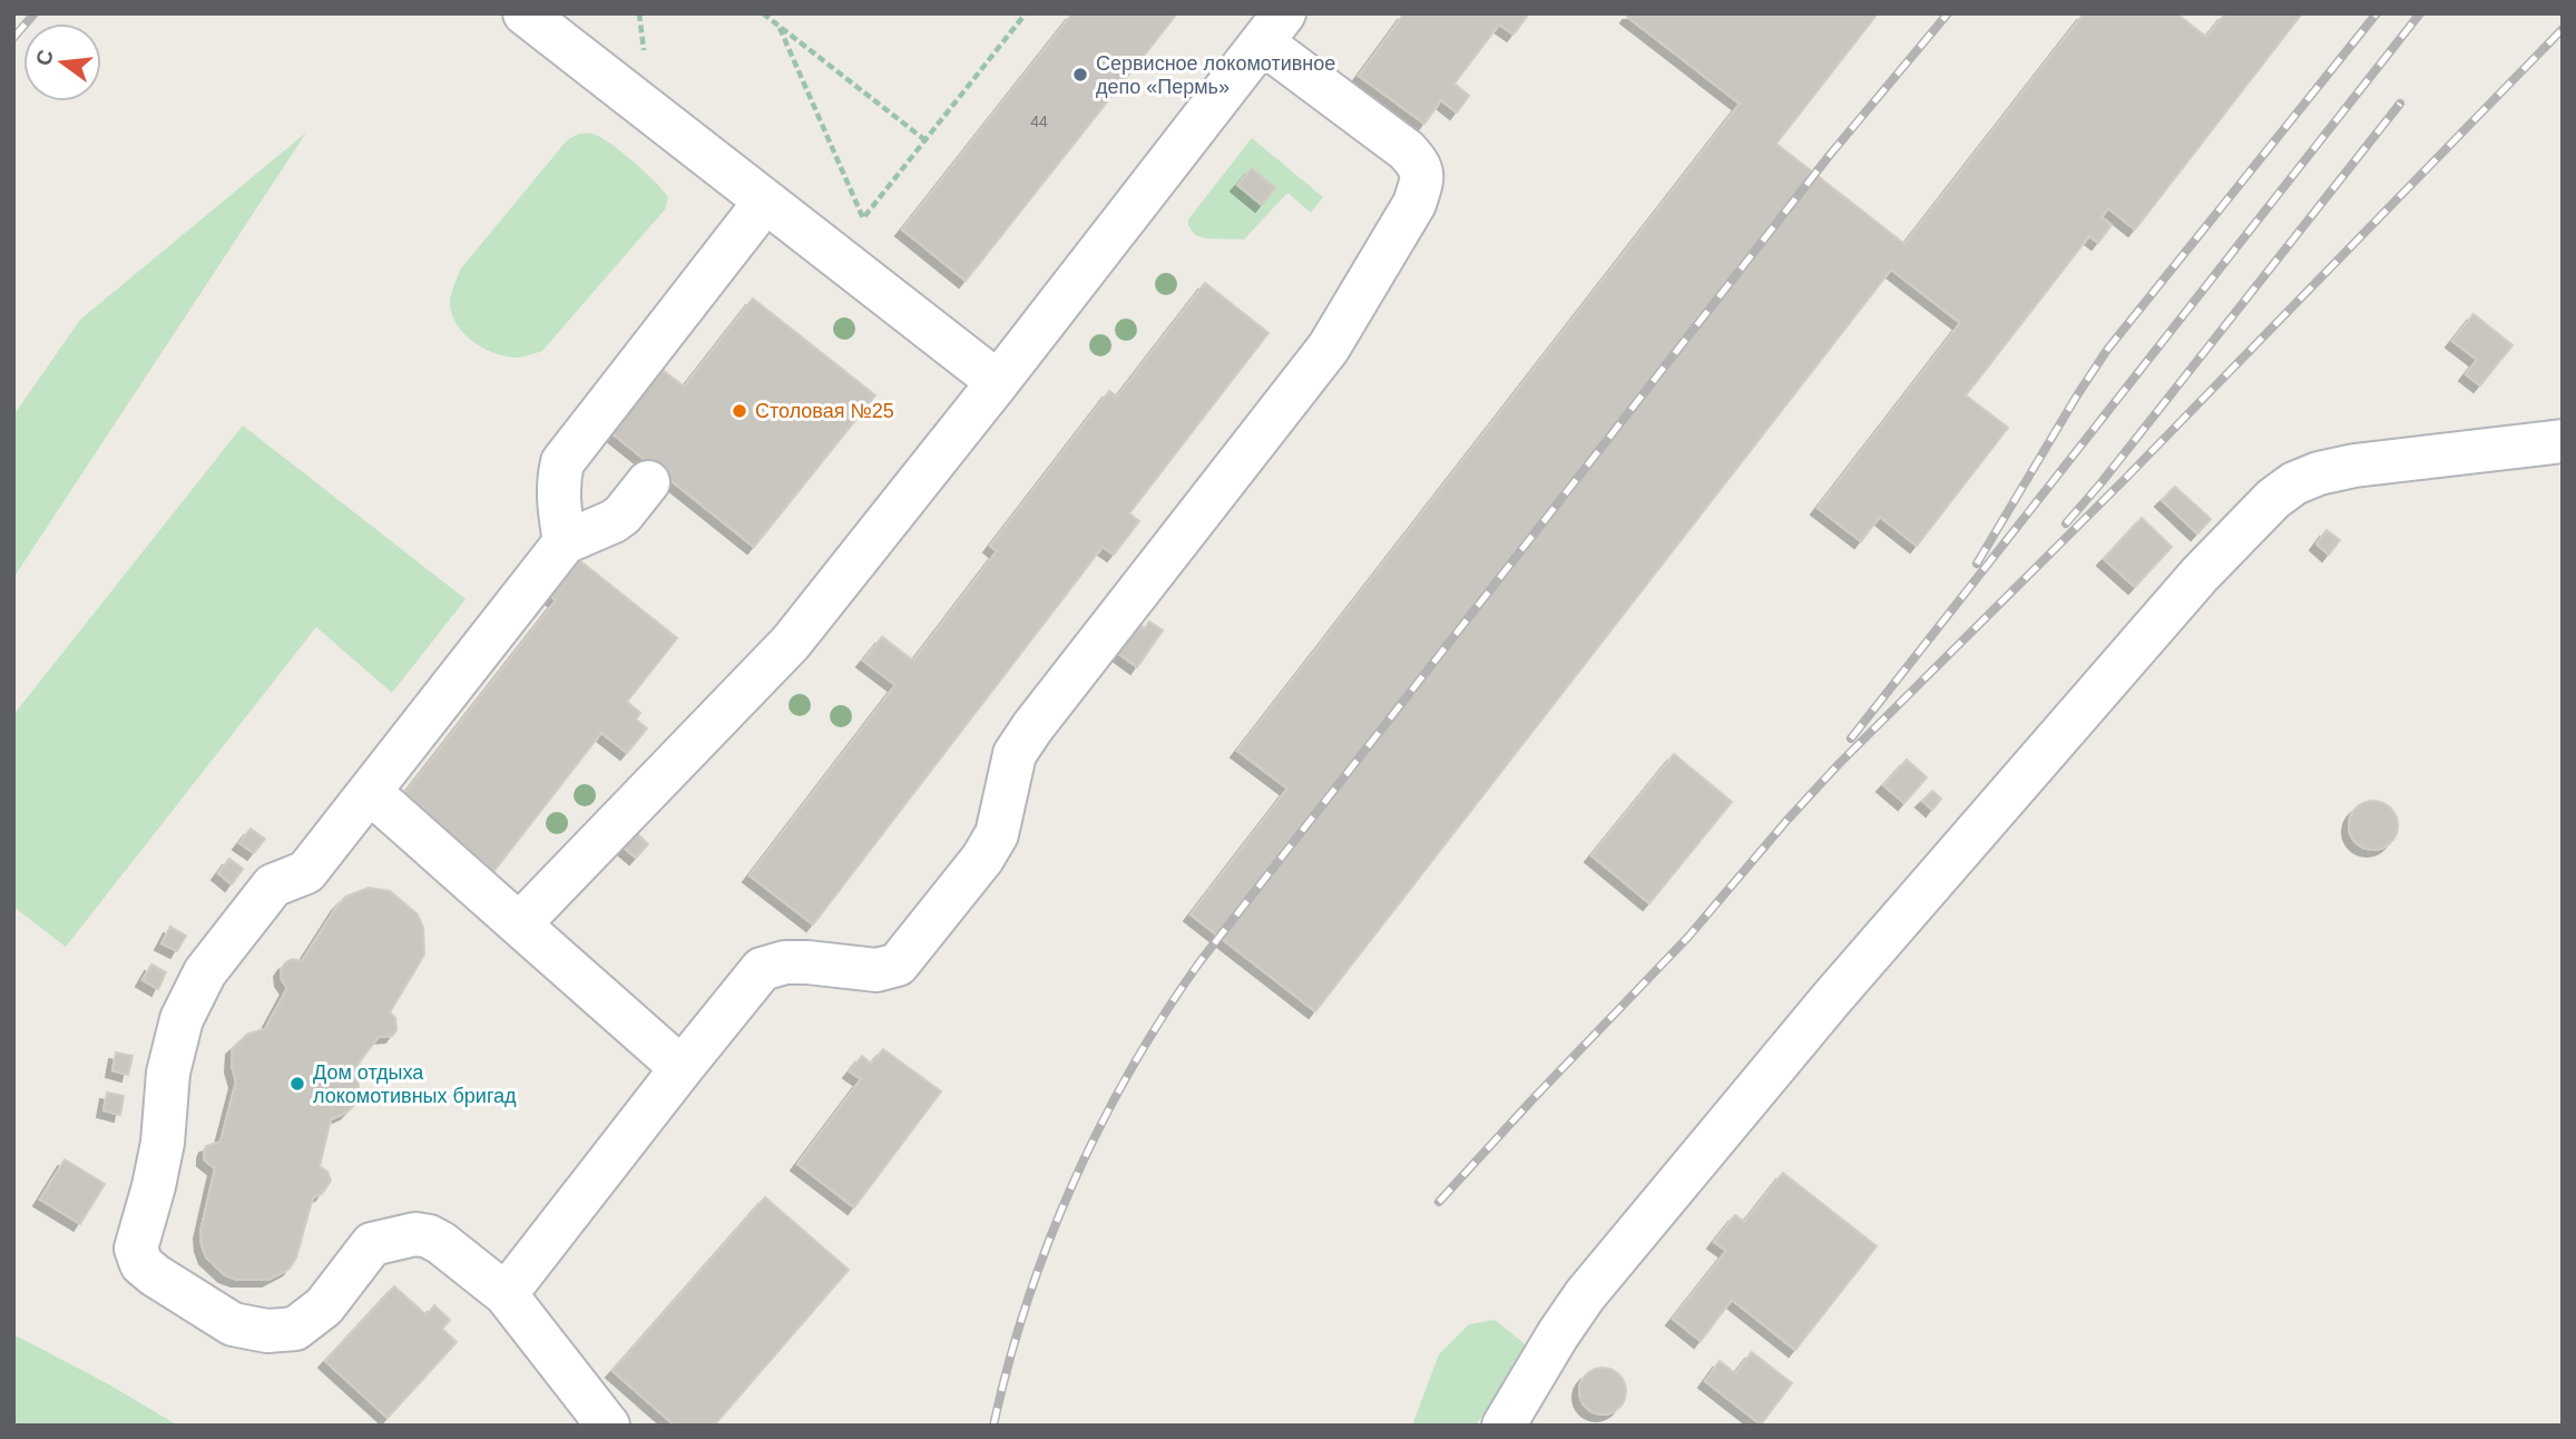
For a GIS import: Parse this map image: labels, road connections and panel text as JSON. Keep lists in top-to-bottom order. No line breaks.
{"places":["Сервисное локомотивное депо «Пермь»","Столовая №25","Дом отдыха локомотивных бригад"],"house_numbers":["44"],"north":"left"}
